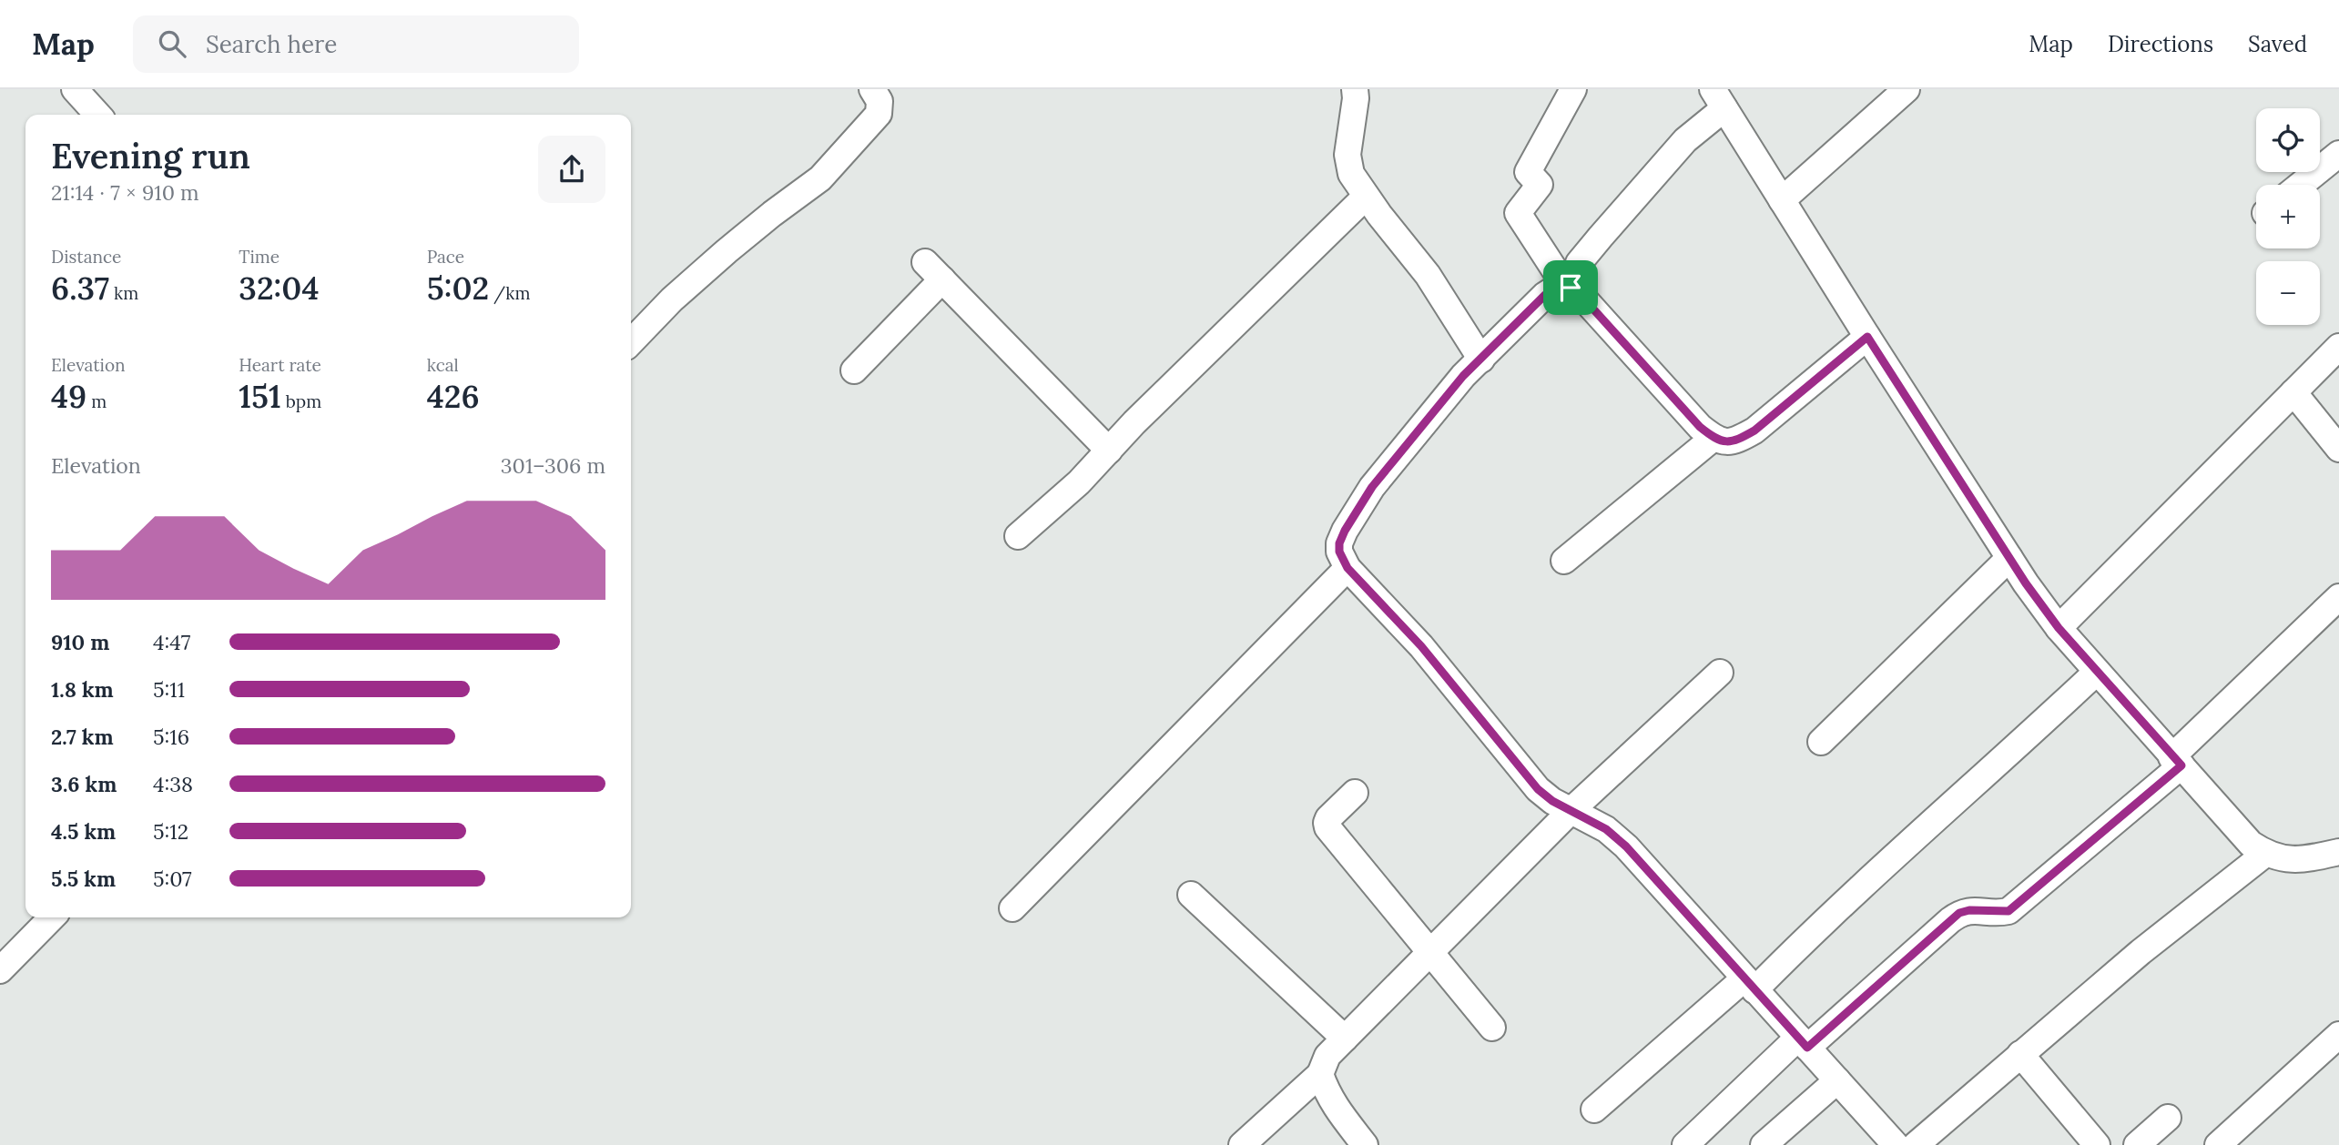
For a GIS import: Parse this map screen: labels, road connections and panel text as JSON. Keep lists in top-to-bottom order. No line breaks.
{"page":{"header":"Map","search":"Search here","nav":["Map","Directions","Saved"],"map_buttons":["+","−"],"heading":["Evening run","21:14 · 7 × 910 m"],"stats":[["Distance","6.37 km"],["Time","32:04"],["Pace","5:02 /km"],["Elevation","49 m"],["Heart rate","151 bpm"],["kcal","426"]],"chart":["Elevation","301–306 m"],"list":[{"name":"910 m","note":"4:47"},{"name":"1.8 km","note":"5:11"},{"name":"2.7 km","note":"5:16"},{"name":"3.6 km","note":"4:38"},{"name":"4.5 km","note":"5:12"},{"name":"5.5 km","note":"5:07"}]}}
